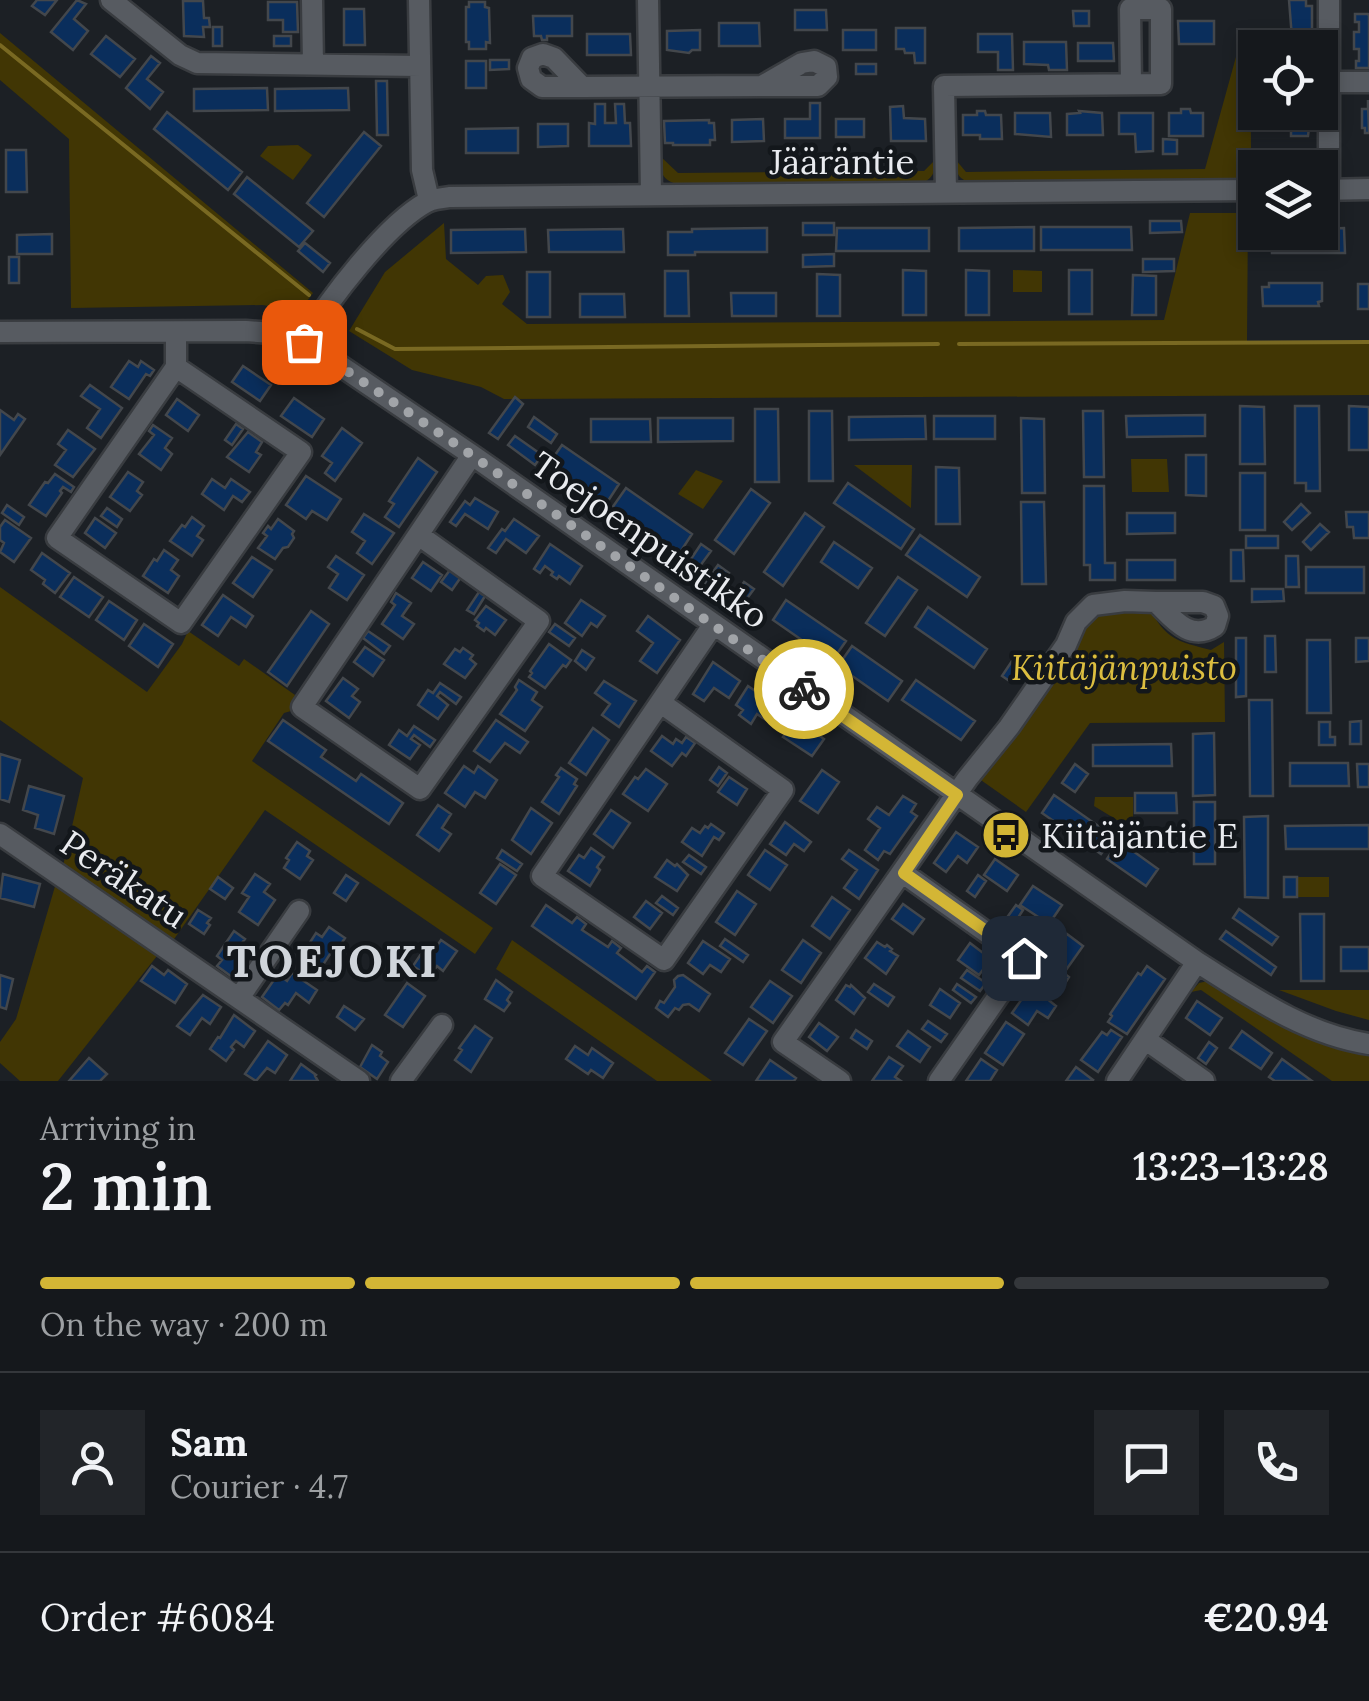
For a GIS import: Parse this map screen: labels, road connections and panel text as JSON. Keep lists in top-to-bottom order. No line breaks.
{"streets":{"street":["Jääräntie","Toejoenpuistikko","Peräkatu"]},"districts":["TOEJOKI"],"parks":["Kiitäjänpuisto"],"places":{"bus stop":["Kiitäjäntie E"]},"page":{"heading":["2 min","Arriving in","13:23–13:28"],"panel":["Sam","Courier · 4.7","Order #6084","€20.94"],"bar":"On the way · 200 m"}}
